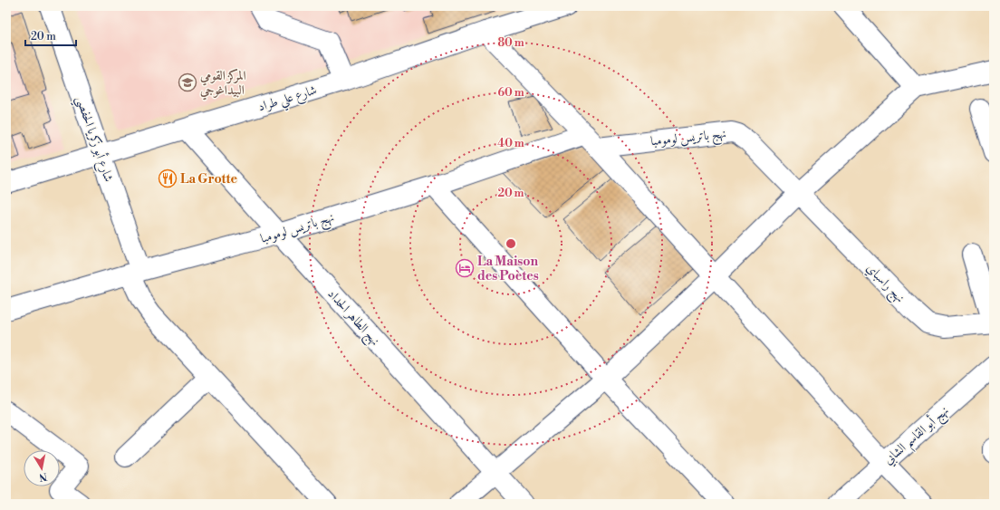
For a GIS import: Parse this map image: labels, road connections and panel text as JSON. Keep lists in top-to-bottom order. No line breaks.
{"streets":{"street":["شارع علي طراد","نهج باتريس لومومبا","شارع أبو زكريا الحفصي","نهج راسباي","نهج الطاهر الحداد","نهج أبو القاسم الشابي"]},"crossings":[["شارع علي طراد","شارع أبو زكريا الحفصي"],["شارع علي طراد","نهج الطاهر الحداد"],["نهج باتريس لومومبا","شارع أبو زكريا الحفصي"],["نهج باتريس لومومبا","نهج راسباي"],["نهج باتريس لومومبا","نهج الطاهر الحداد"]],"places":{"school or university":["المركز القومي البيداغوجي"],"restaurant":["La Grotte"],"hotel":["La Maison des Poètes"]},"scale_bar":"20 m","north":"bottom","rings":["80 m","60 m","40 m","20 m"]}
